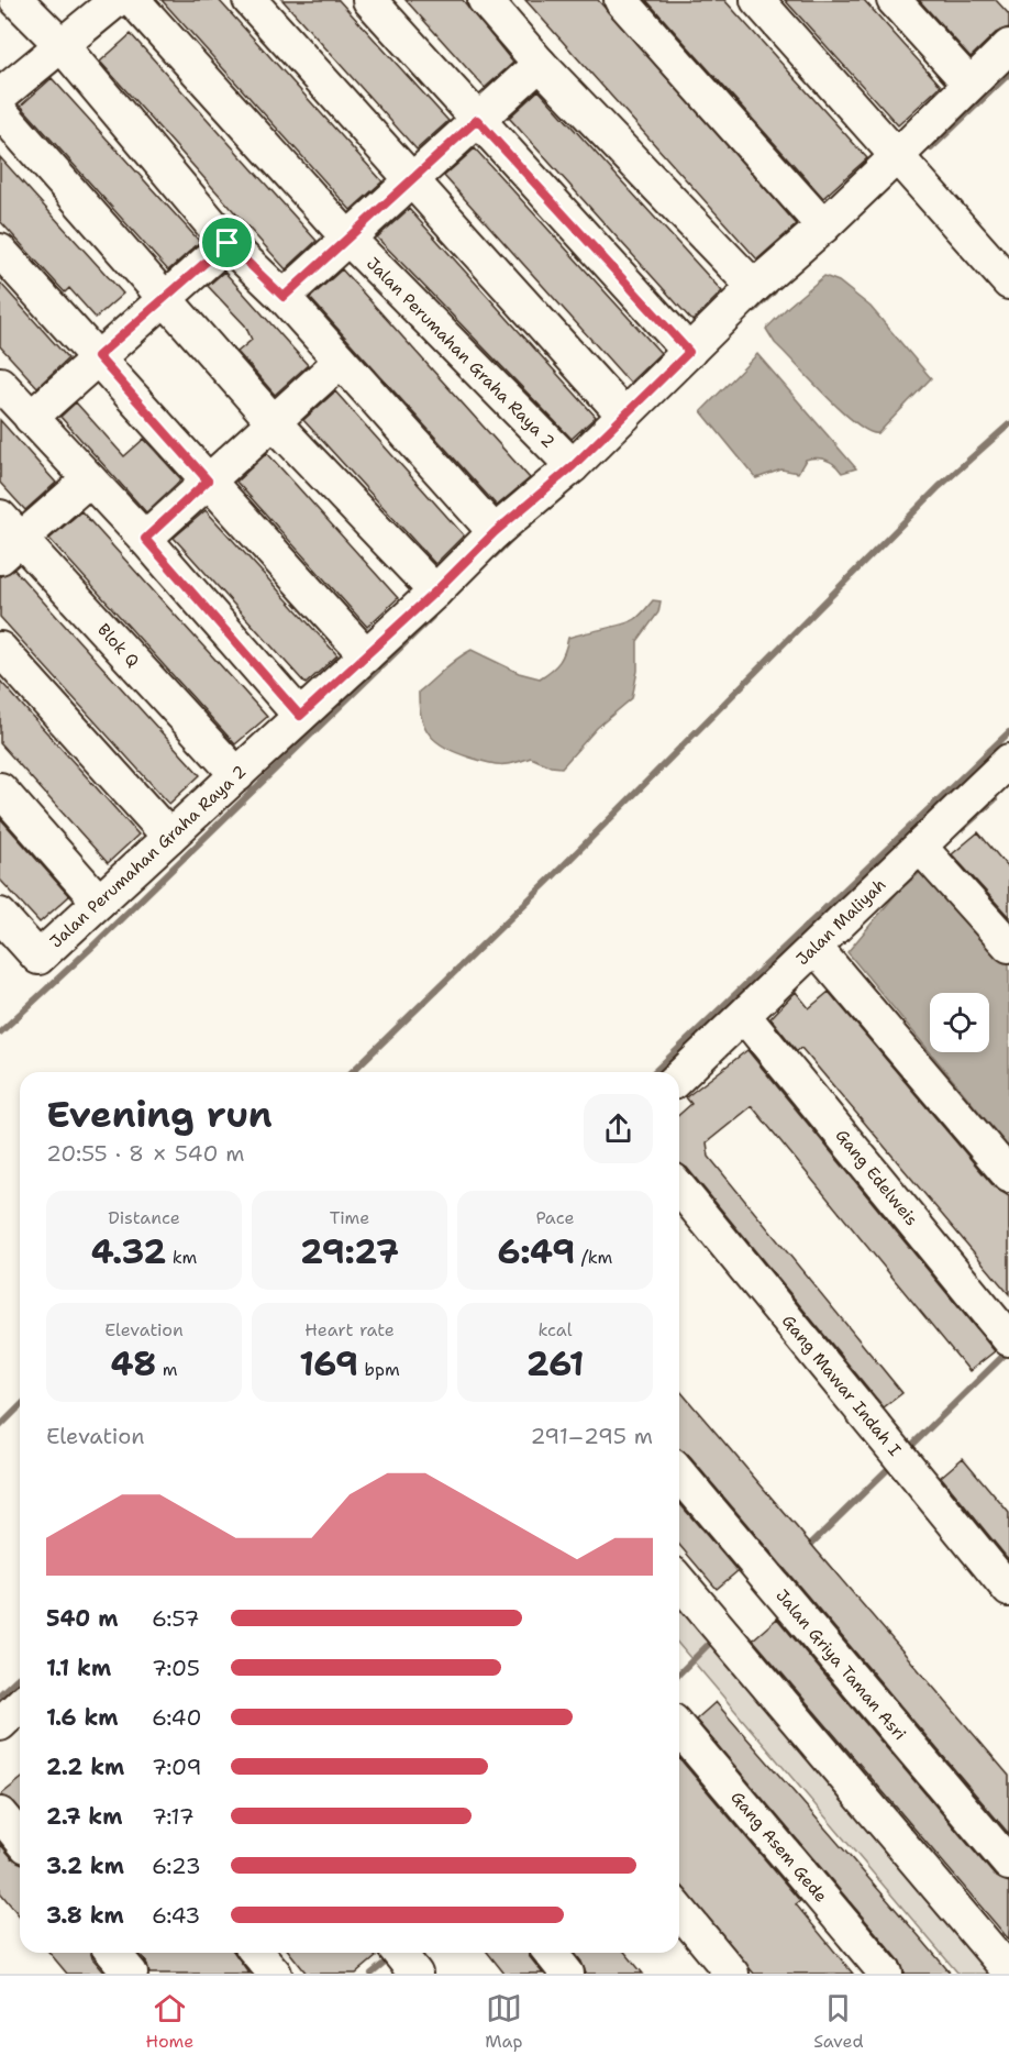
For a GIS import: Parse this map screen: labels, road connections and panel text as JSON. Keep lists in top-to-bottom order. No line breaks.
{"streets":{"street":["Jalan Perumahan Graha Raya 2","Blok Q","Jalan Maliyah","Gang Edelweis","Gang Mawar Indah I","Jalan Griya Taman Asri","Gang Asem Gede"]},"crossings":[["Jalan Perumahan Graha Raya 2","Blok Q"],["Jalan Maliyah","Gang Edelweis"]],"page":{"heading":["Evening run","20:55 · 8 × 540 m"],"stats":[["Distance","4.32 km"],["Time","29:27"],["Pace","6:49 /km"],["Elevation","48 m"],["Heart rate","169 bpm"],["kcal","261"]],"chart":["Elevation","291–295 m"],"list":[{"name":"540 m","note":"6:57"},{"name":"1.1 km","note":"7:05"},{"name":"1.6 km","note":"6:40"},{"name":"2.2 km","note":"7:09"},{"name":"2.7 km","note":"7:17"},{"name":"3.2 km","note":"6:23"},{"name":"3.8 km","note":"6:43"}],"tabs":["Home","Map","Saved"]}}
